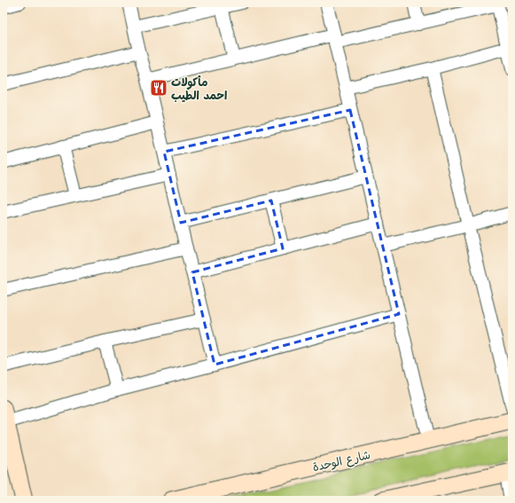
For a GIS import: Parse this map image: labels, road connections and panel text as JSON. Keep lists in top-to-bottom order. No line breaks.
{"streets":{"street":["شارع الوحدة"]},"places":{"restaurant":["مأكولات احمد الطيب"]}}
